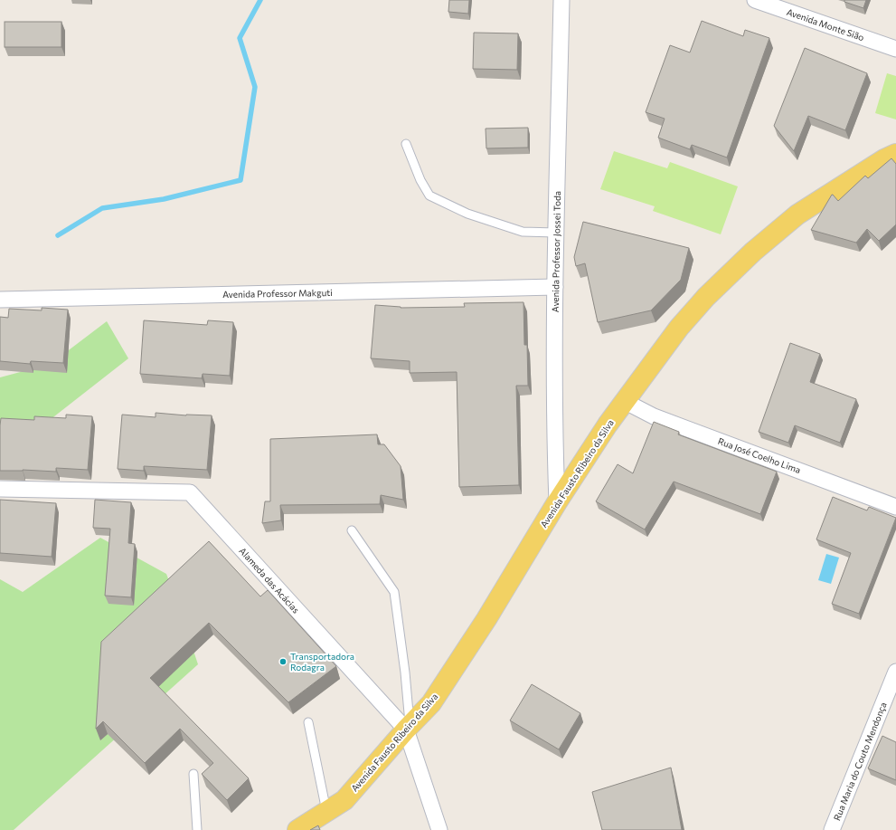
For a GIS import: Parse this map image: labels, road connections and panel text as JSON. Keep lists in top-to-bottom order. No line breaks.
{"streets":{"main road":["Avenida Fausto Ribeiro da Silva"],"street":["Avenida Monte Sião","Avenida Professor Jossei Toda","Avenida Professor Makguti","Rua José Coelho Lima","Alameda das Acácias","Rua Maria do Couto Mendonça"]},"crossings":[["Avenida Professor Jossei Toda","Avenida Professor Makguti"],["Avenida Professor Jossei Toda","Avenida Fausto Ribeiro da Silva"],["Rua José Coelho Lima","Avenida Fausto Ribeiro da Silva"],["Avenida Fausto Ribeiro da Silva","Alameda das Acácias"]],"places":["Transportadora Rodagra"]}
